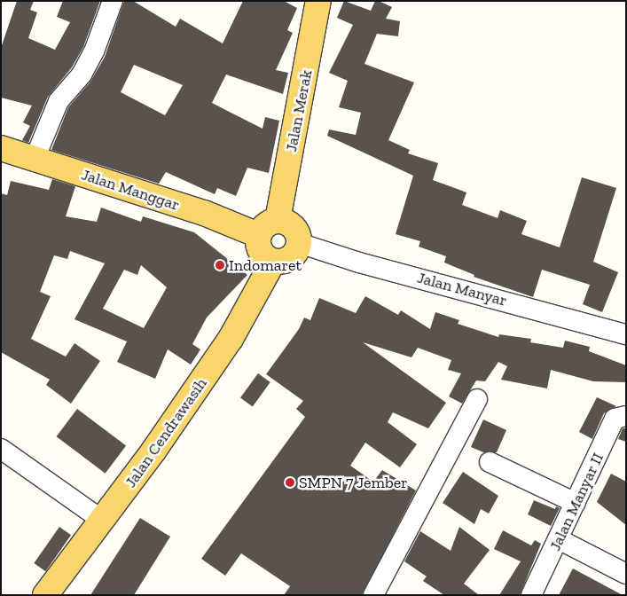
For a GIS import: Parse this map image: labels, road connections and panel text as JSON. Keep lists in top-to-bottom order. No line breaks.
{"streets":{"main road":["Jalan Merak","Jalan Manggar","Jalan Cendrawasih"],"street":["Jalan Manyar","Jalan Manyar II"]},"crossings":[["Jalan Merak","Jalan Manggar"],["Jalan Merak","Jalan Manyar"],["Jalan Merak","Jalan Cendrawasih"],["Jalan Manggar","Jalan Manyar"],["Jalan Manggar","Jalan Cendrawasih"],["Jalan Manyar","Jalan Cendrawasih"]],"places":["Indomaret","SMPN 7 Jember"]}
